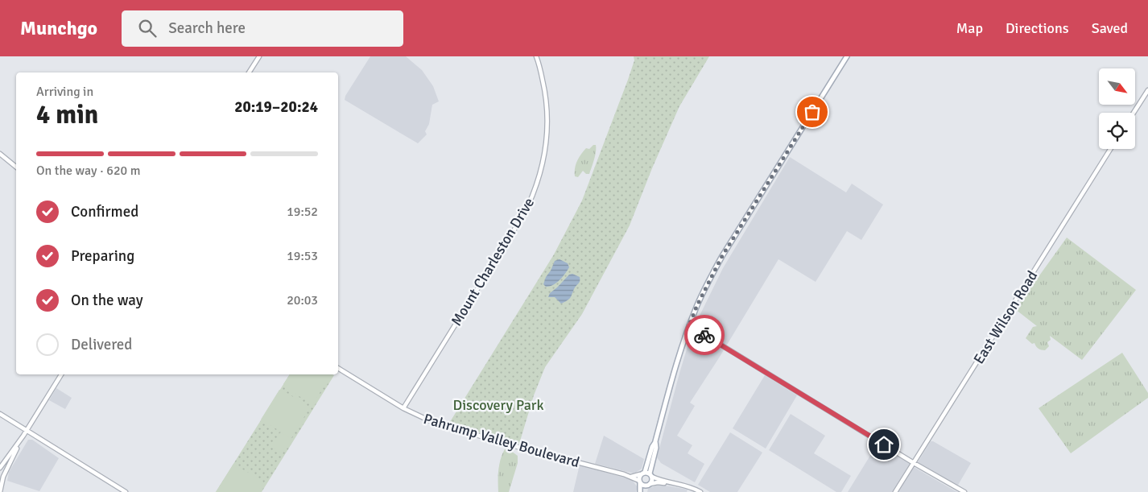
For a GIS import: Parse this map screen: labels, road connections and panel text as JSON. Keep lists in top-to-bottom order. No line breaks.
{"streets":{"street":["Mount Charleston Drive","East Wilson Road","Pahrump Valley Boulevard"]},"crossings":[["Mount Charleston Drive","Pahrump Valley Boulevard"]],"parks":["Discovery Park"],"north":"bottom right","page":{"header":"Munchgo","search":"Search here","nav":["Map","Directions","Saved"],"heading":["4 min","Arriving in","20:19–20:24"],"bar":"On the way · 620 m","list":[["Confirmed","19:52"],["Preparing","19:53"],["On the way","20:03"],"Delivered"]}}
